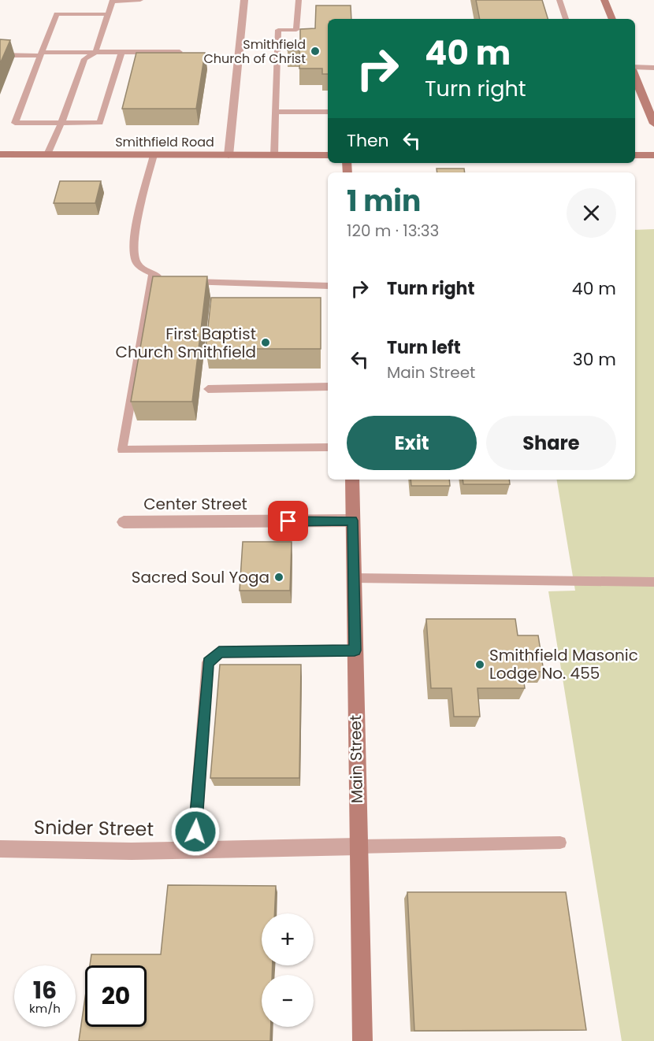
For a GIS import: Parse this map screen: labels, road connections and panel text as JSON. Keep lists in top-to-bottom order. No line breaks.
{"streets":{"street":["Smithfield Road","Center Street","Main Street","Snider Street"]},"crossings":[["Center Street","Main Street"],["Main Street","Snider Street"]],"places":["Smithfield Church of Christ","First Baptist Church Smithfield","Sacred Soul Yoga","Smithfield Masonic Lodge No. 455"],"page":{"turn":["40 m","Turn right"],"then":"Then","heading":["1 min","120 m · 13:33"],"list":[{"name":"Turn right","value":"40 m"},{"name":"Turn left","note":"Main Street","value":"30 m"}],"buttons":["Exit","Share"],"map_buttons":["+","−"],"speed":"16 km/h","limit":"20"}}
